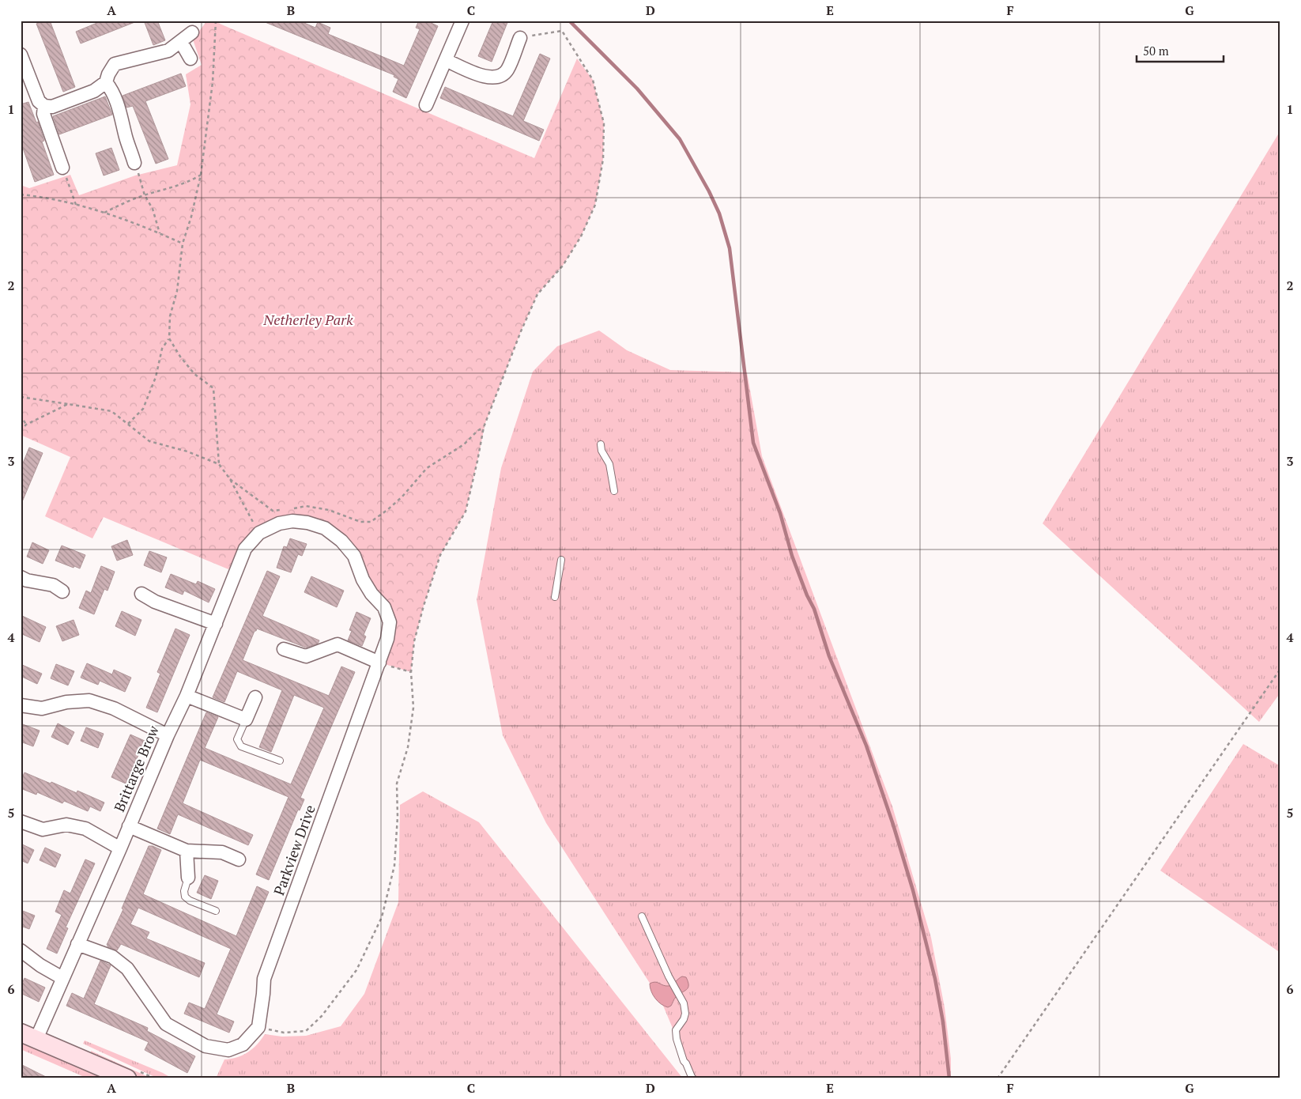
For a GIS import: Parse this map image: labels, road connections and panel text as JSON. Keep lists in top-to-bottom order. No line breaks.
{"streets":{"street":["Brittarge Brow","Parkview Drive"]},"crossings":[["Brittarge Brow","Parkview Drive"]],"parks":["Netherley Park"],"scale_bar":"50 m","grid":{"columns":["A","B","C","D","E","F","G"],"rows":["1","2","3","4","5","6"]}}
